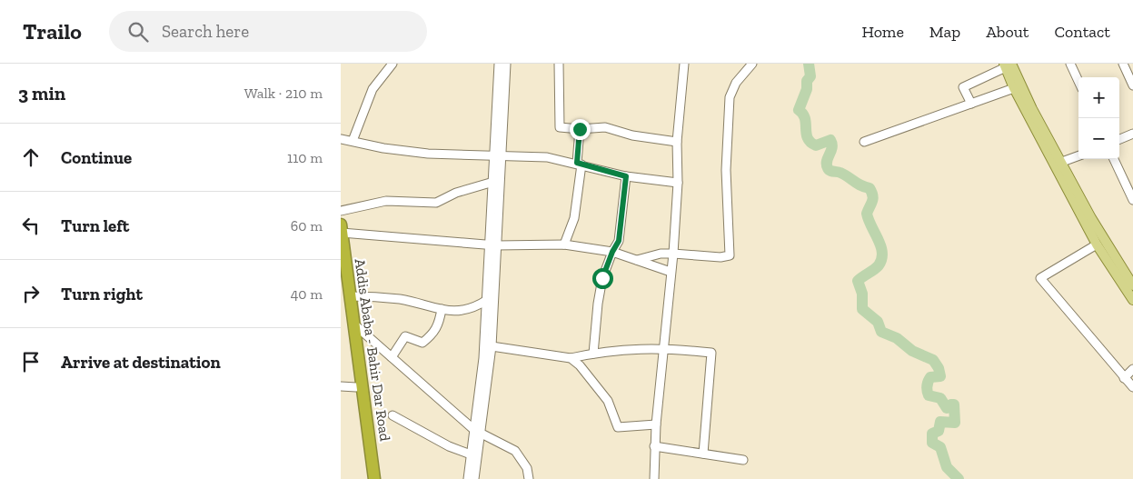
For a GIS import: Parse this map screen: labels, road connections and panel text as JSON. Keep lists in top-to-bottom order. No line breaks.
{"streets":{"highway":["Addis Ababa - Bahir Dar Road"]},"page":{"header":"Trailo","search":"Search here","nav":["Home","Map","About","Contact"],"heading":["3 min","Walk · 210 m"],"map_buttons":["+","−"],"list":[["Continue","110 m"],["Turn left","60 m"],["Turn right","40 m"],"Arrive at destination"]}}
